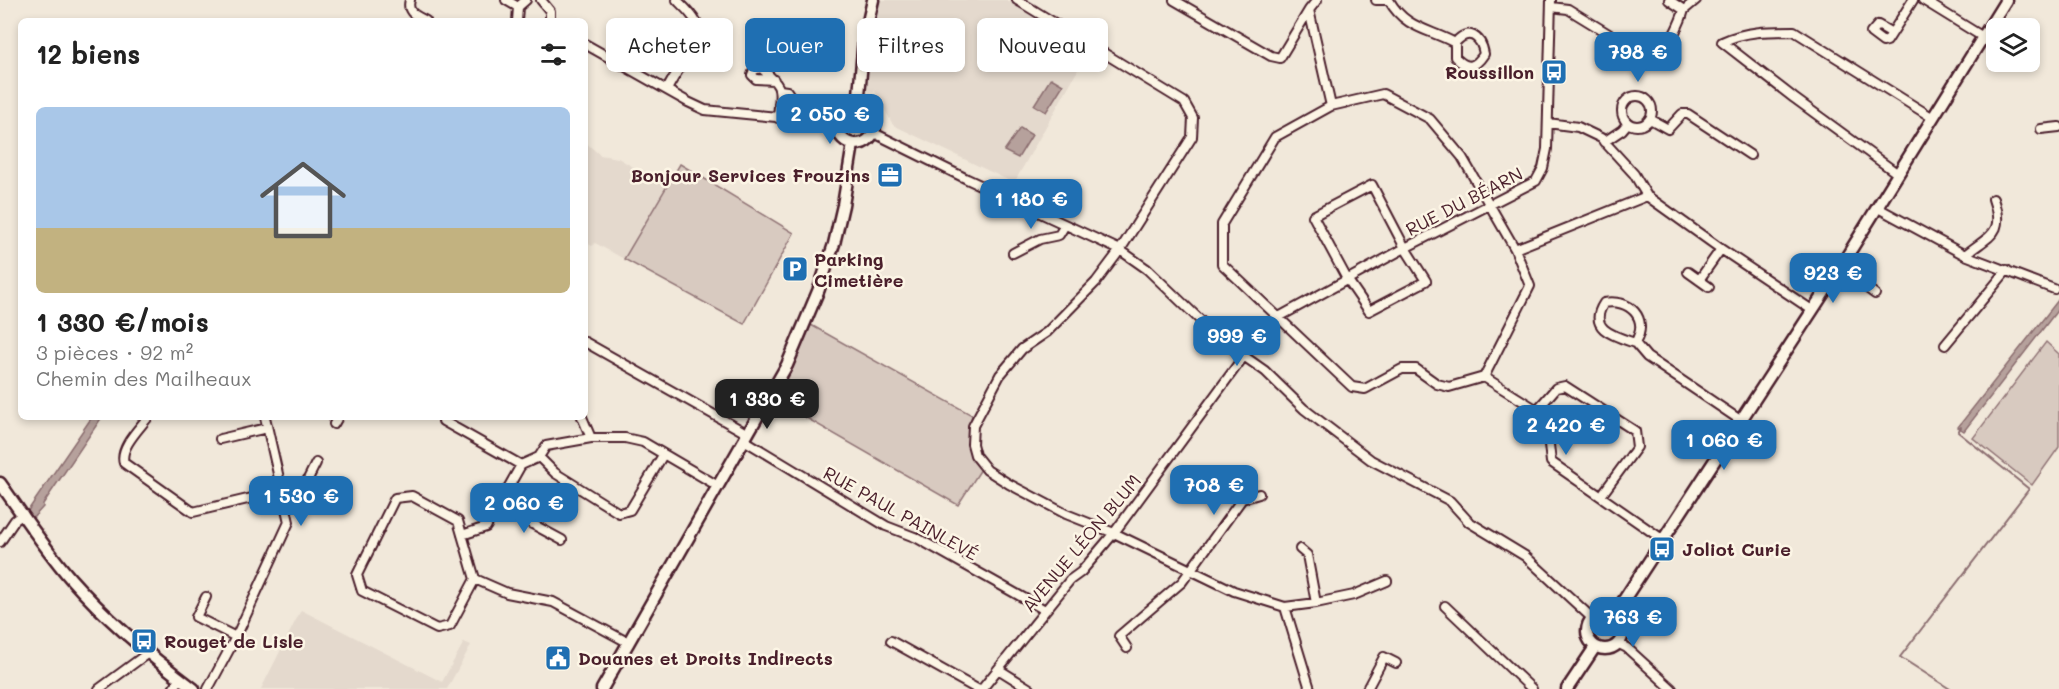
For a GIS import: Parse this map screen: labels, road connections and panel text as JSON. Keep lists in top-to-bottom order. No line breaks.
{"streets":{"street":["RUE DU BÉARN","RUE PAUL PAINLEVÉ","AVENUE LÉON BLUM"]},"crossings":[["RUE PAUL PAINLEVÉ","AVENUE LÉON BLUM"]],"places":{"bus stop":["Roussillon","Joliot Curie","Rouget de Lisle"],"office":["Bonjour Services Frouzins"],"parking":["Parking Cimetière"],"public building":["Douanes et Droits Indirects"]},"page":{"chip":["Acheter","Louer","Filtres","Nouveau"],"heading":"12 biens","price":["798 €","2 050 €","1 180 €","923 €","999 €","1 330 €","2 420 €","1 060 €","708 €","1 530 €","2 060 €","763 €"],"list":[{"name":"1 330 €/mois","note":"3 pièces · 92 m² · Chemin des Mailheaux"}]}}
